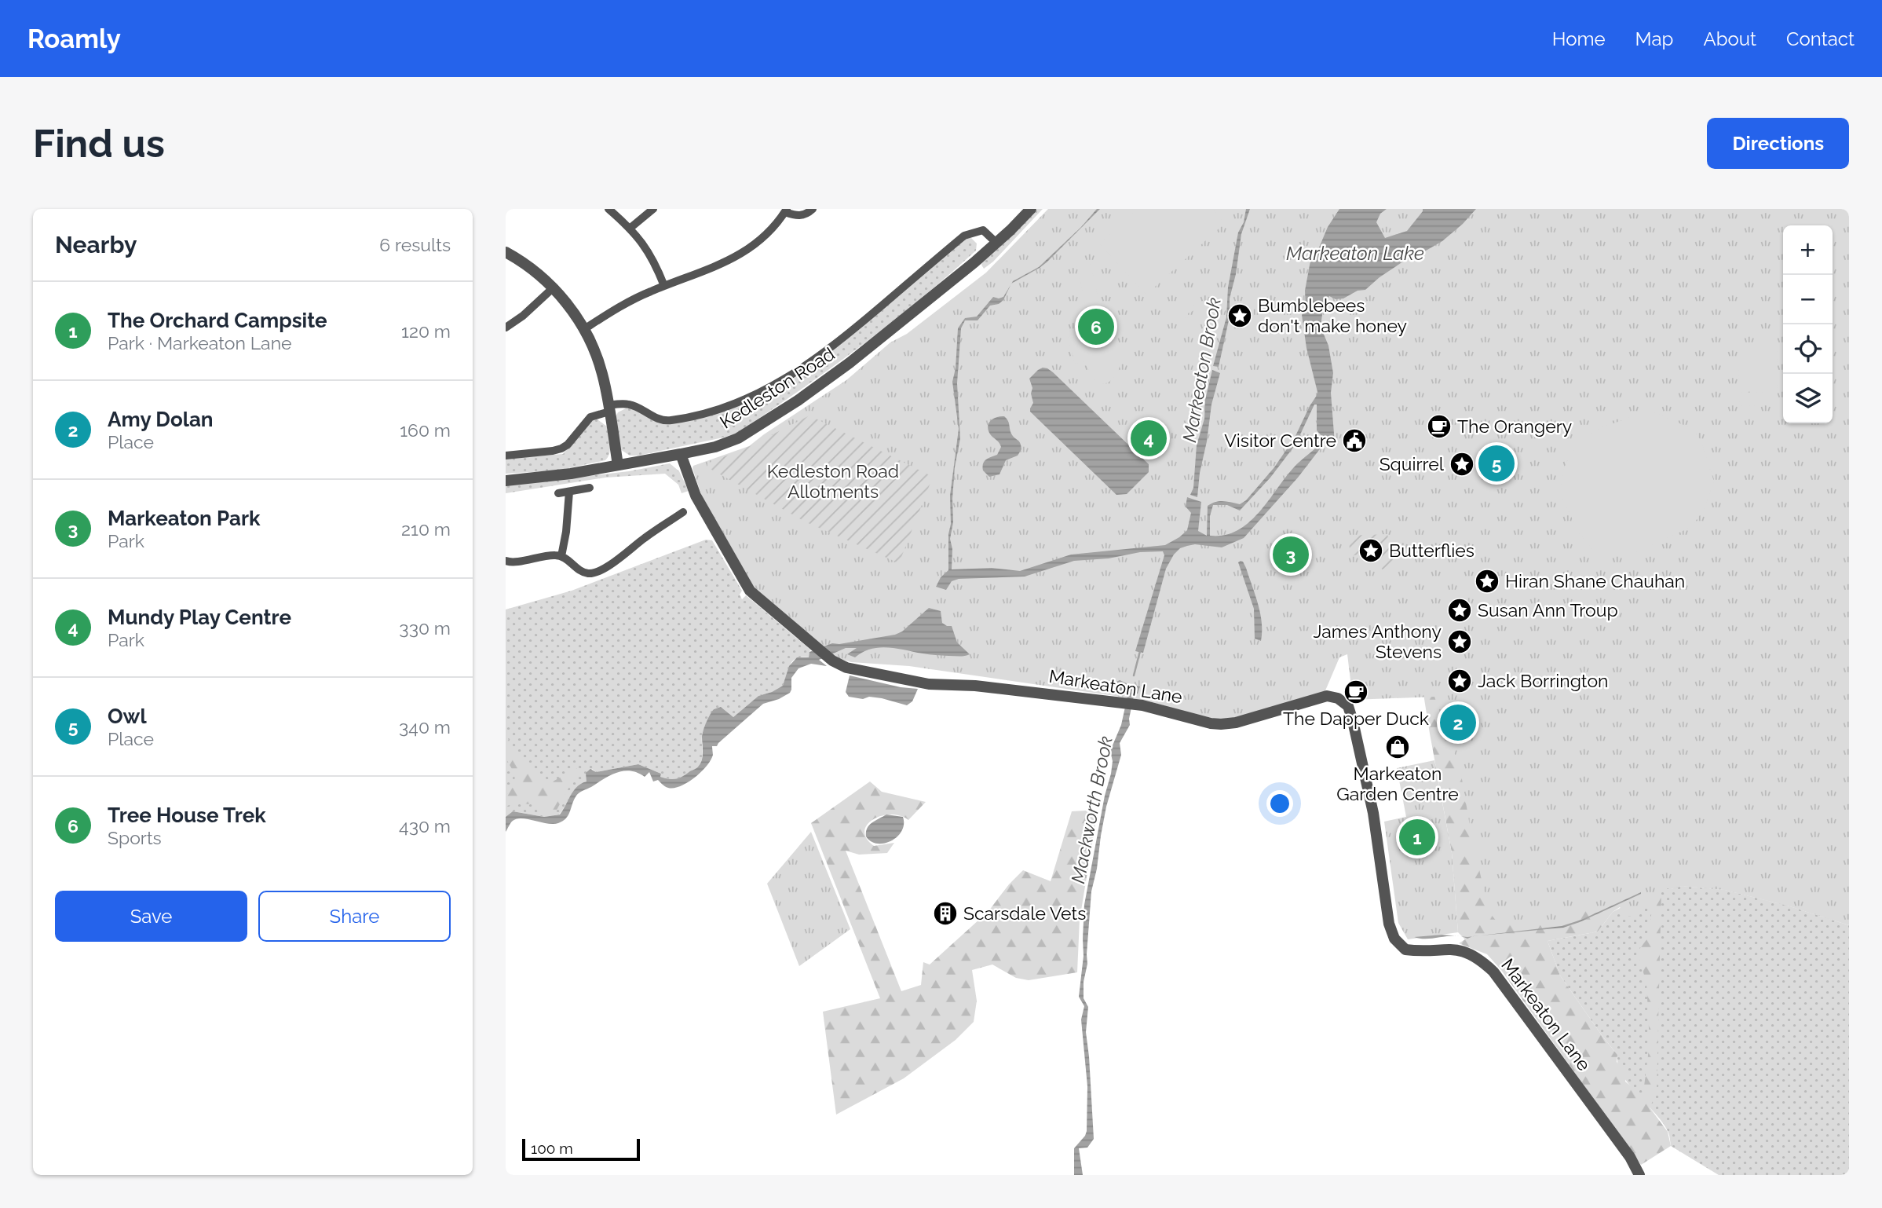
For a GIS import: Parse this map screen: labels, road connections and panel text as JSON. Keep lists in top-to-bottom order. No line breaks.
{"streets":{"street":["Kedleston Road","Markeaton Lane"]},"crossings":[["Kedleston Road","Markeaton Lane"]],"water":["Markeaton Lake","Markeaton Brook","Mackworth Brook"],"parks":["Kedleston Road Allotments"],"places":{"place":["Bumblebees don't make honey","Squirrel","Butterflies","Hiran Shane Chauhan","Susan Ann Troup","James Anthony Stevens","Jack Borrington"],"cafe":["The Orangery","The Dapper Duck"],"public building":["Visitor Centre"],"shop":["Markeaton Garden Centre"],"building":["Scarsdale Vets"]},"scale_bar":"100 m","page":{"header":"Roamly","nav":["Home","Map","About","Contact"],"buttons":["Directions",["Save","Share"]],"title":"Find us","heading":["Nearby","6 results"],"map_buttons":["+","−"],"list":[{"mark":"1","name":"The Orchard Campsite","note":"Park · Markeaton Lane","value":"120 m"},{"mark":"2","name":"Amy Dolan","note":"Place","value":"160 m"},{"mark":"3","name":"Markeaton Park","note":"Park","value":"210 m"},{"mark":"4","name":"Mundy Play Centre","note":"Park","value":"330 m"},{"mark":"5","name":"Owl","note":"Place","value":"340 m"},{"mark":"6","name":"Tree House Trek","note":"Sports","value":"430 m"}],"pins":["6","4","5","3","2","1"],"scale":"100 m"}}
